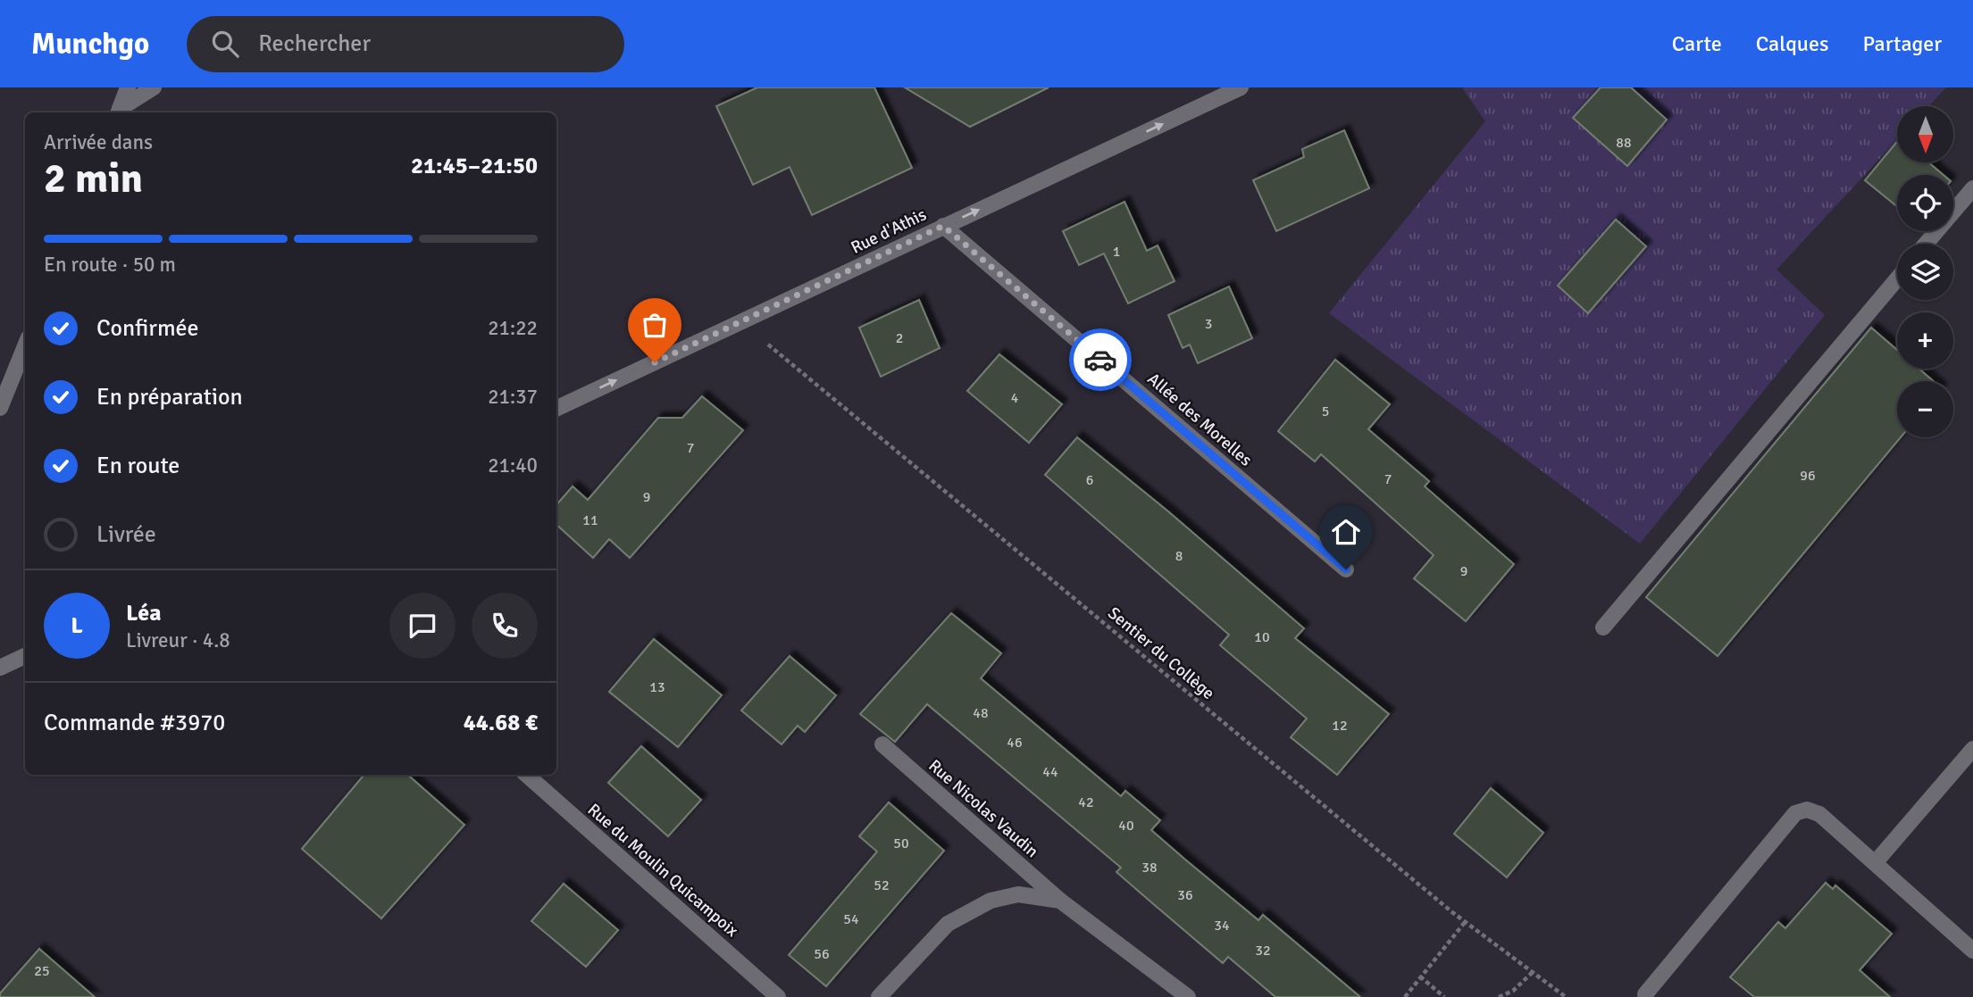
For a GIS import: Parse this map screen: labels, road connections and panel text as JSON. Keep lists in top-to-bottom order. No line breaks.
{"streets":{"street":["Rue d'Athis","Allée des Morelles","Rue Nicolas Vaudin","Rue du Moulin Quicampoix"],"path":["Sentier du Collège"]},"crossings":[["Rue d'Athis","Allée des Morelles"],["Rue d'Athis","Sentier du Collège"]],"one_way":["Rue d'Athis"],"house_numbers":["88","1","3","2","4","5","7","96","7","6","9","11","8","9","10","13","48","12","46","44","42","40","50","38","52","36","54","34","32","56","25"],"north":"bottom","page":{"header":"Munchgo","search":"Rechercher","nav":["Carte","Calques","Partager"],"map_buttons":["+","−"],"heading":["2 min","Arrivée dans","21:45–21:50"],"panel":["Léa","Livreur · 4.8","Commande #3970","44.68 €"],"bar":"En route · 50 m","list":[["Confirmée","21:22"],["En préparation","21:37"],["En route","21:40"],"Livrée"],"round":"L"}}
